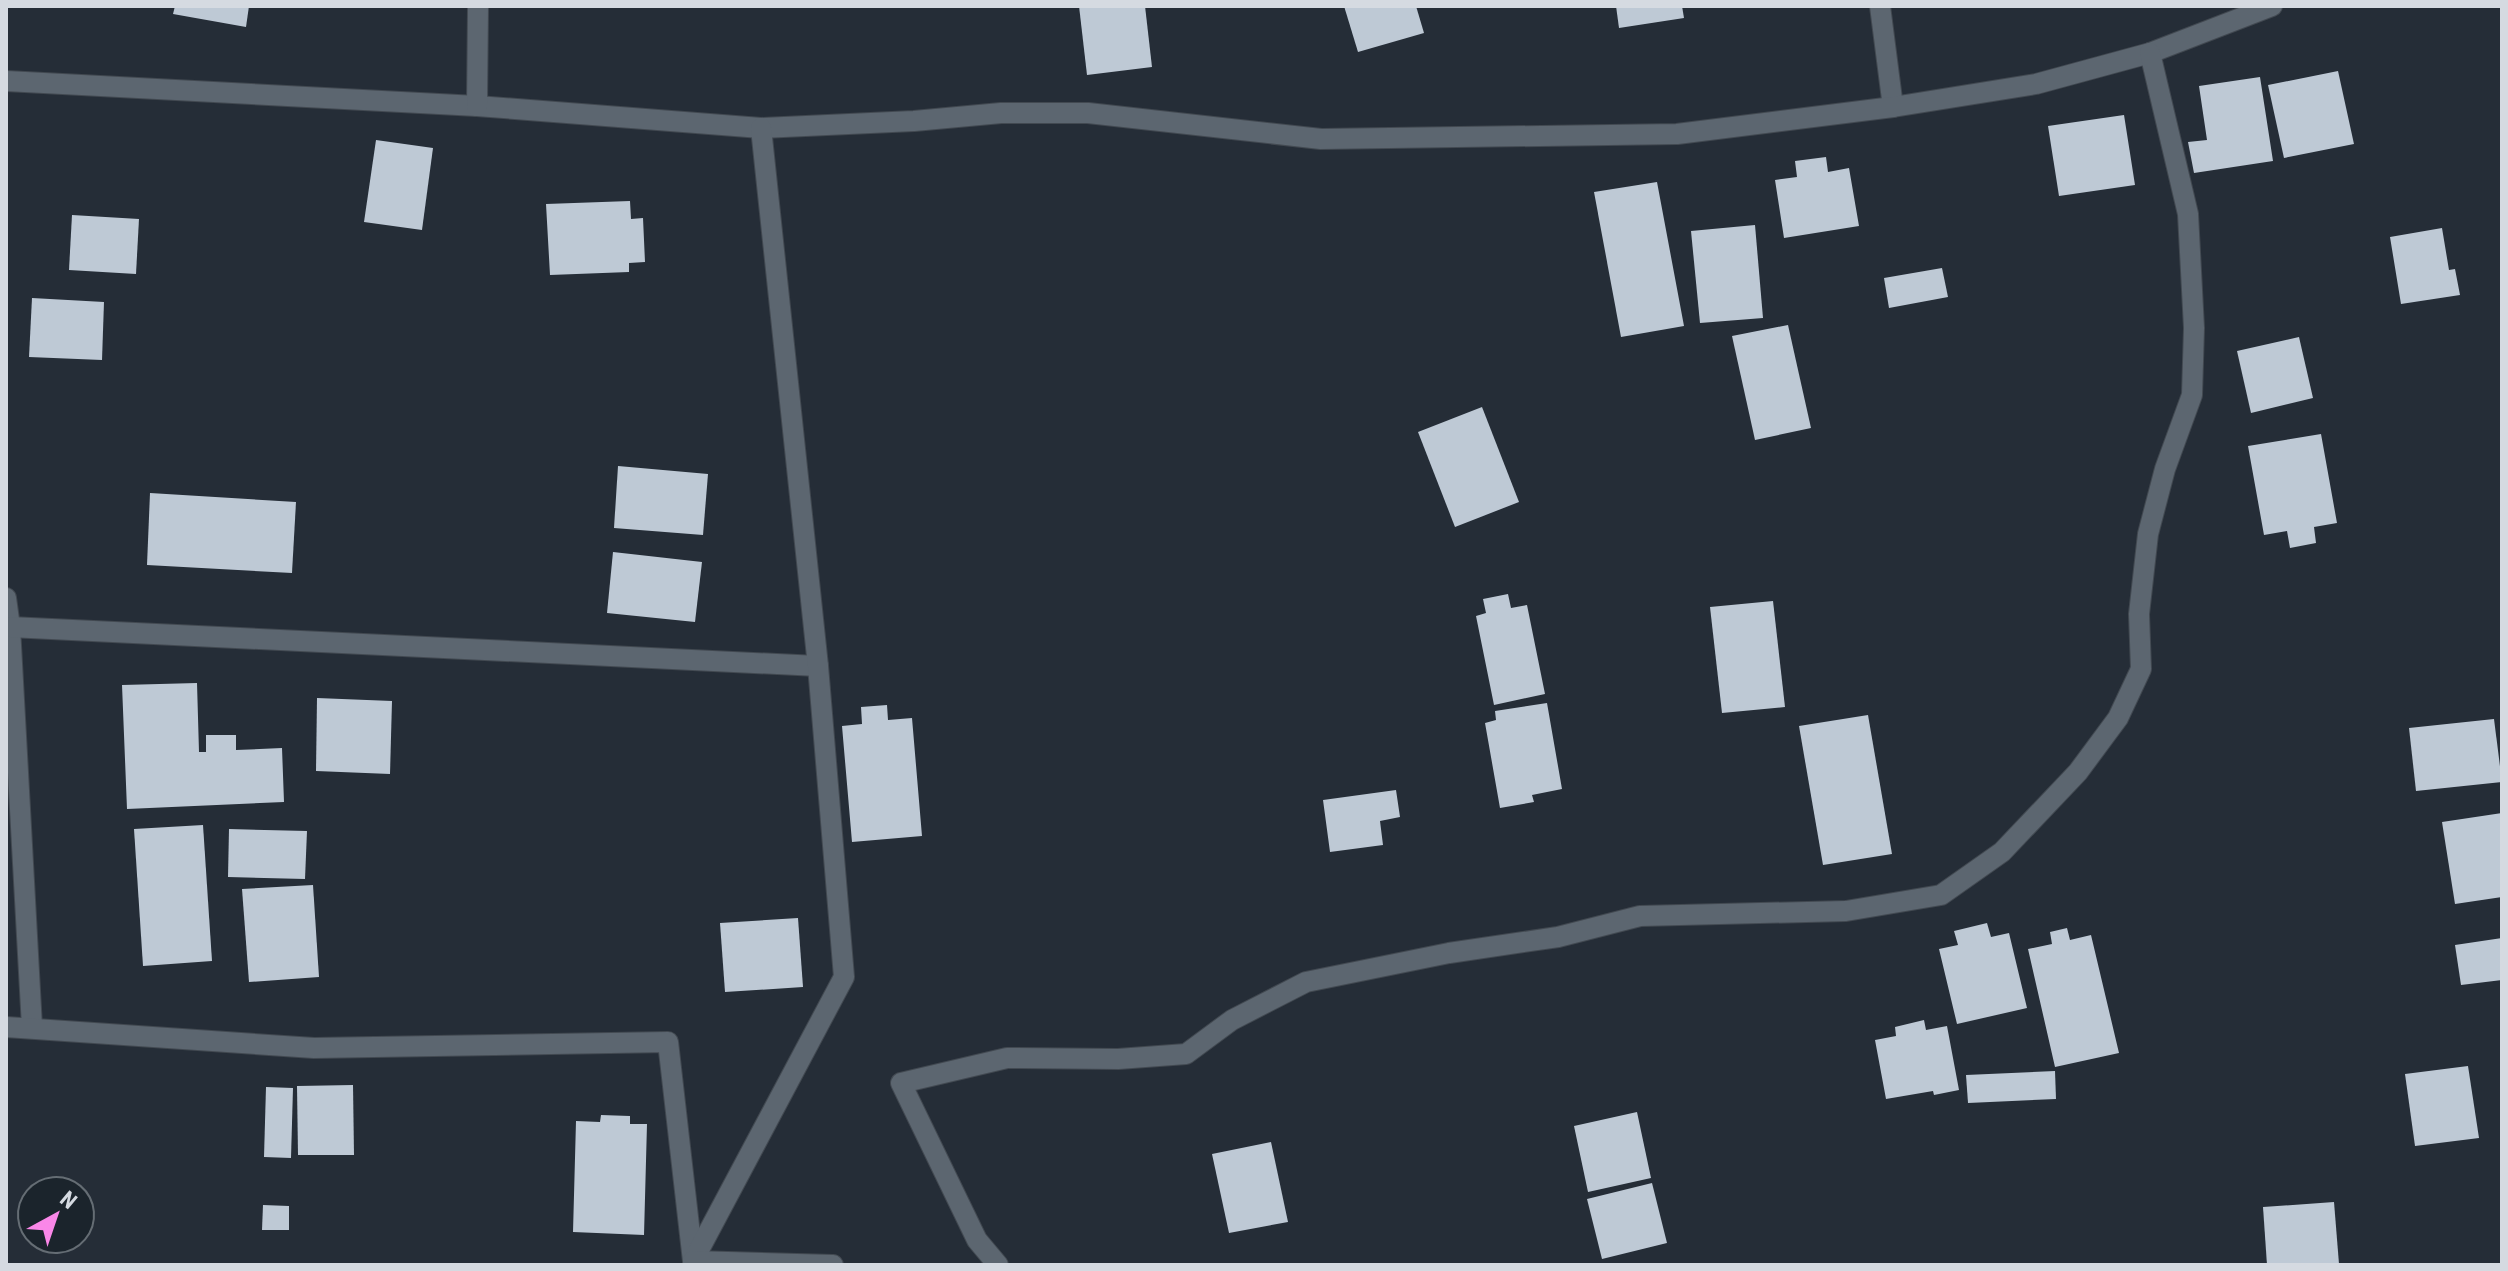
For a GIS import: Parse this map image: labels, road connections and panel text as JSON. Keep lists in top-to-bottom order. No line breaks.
{"north":"top right"}
